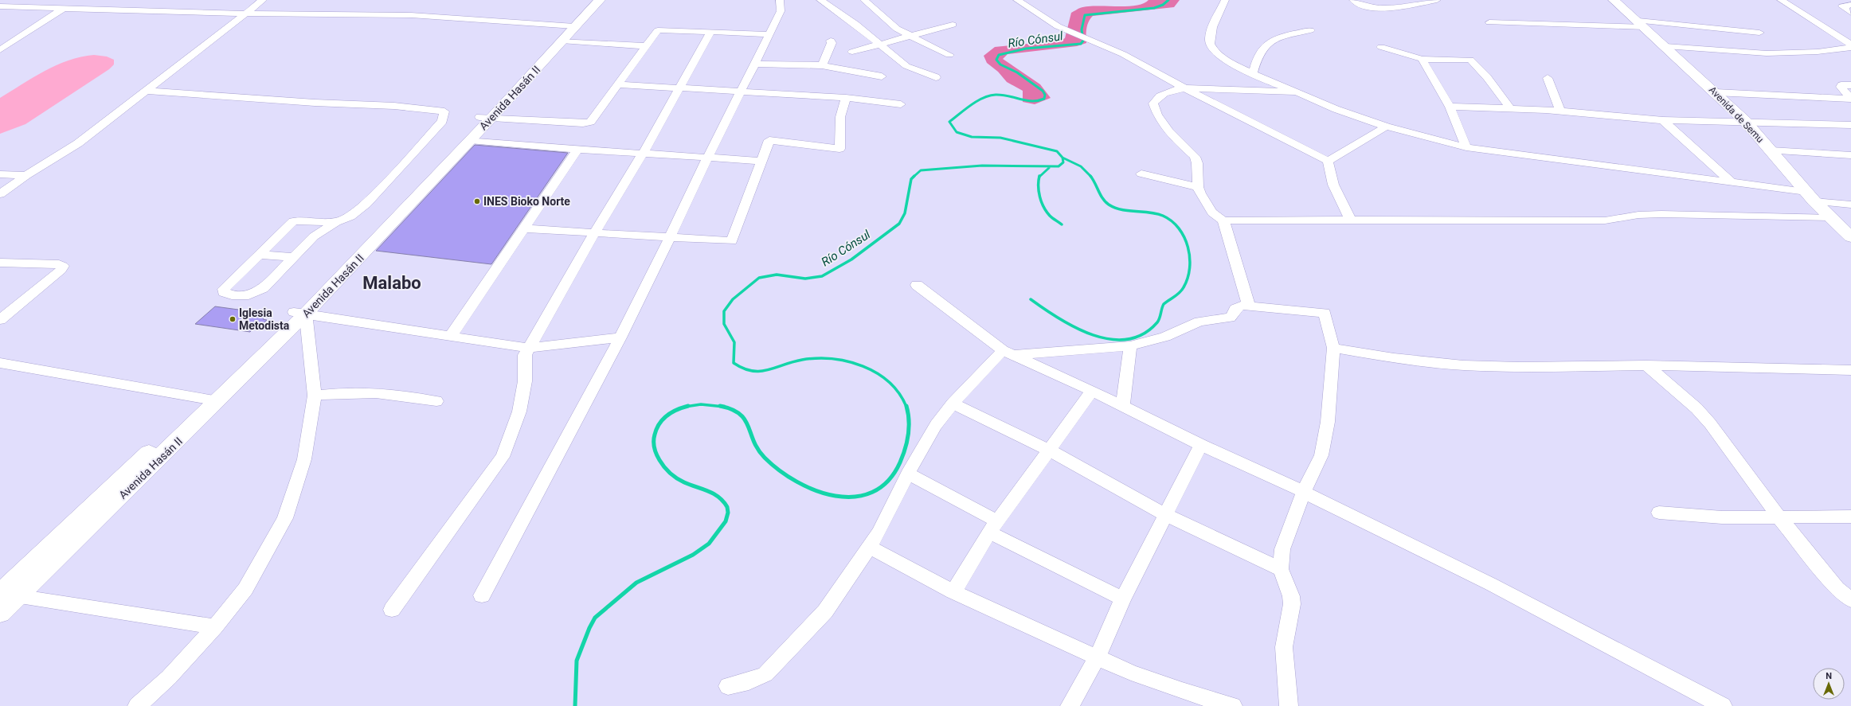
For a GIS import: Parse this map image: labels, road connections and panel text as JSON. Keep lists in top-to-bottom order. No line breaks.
{"streets":{"main road":["Avenida Hasán II","Avenida de Semu"]},"districts":["Malabo"],"water":["Río Cónsul"],"places":["INES Bioko Norte","Iglesia Metodista"],"north":"top"}
